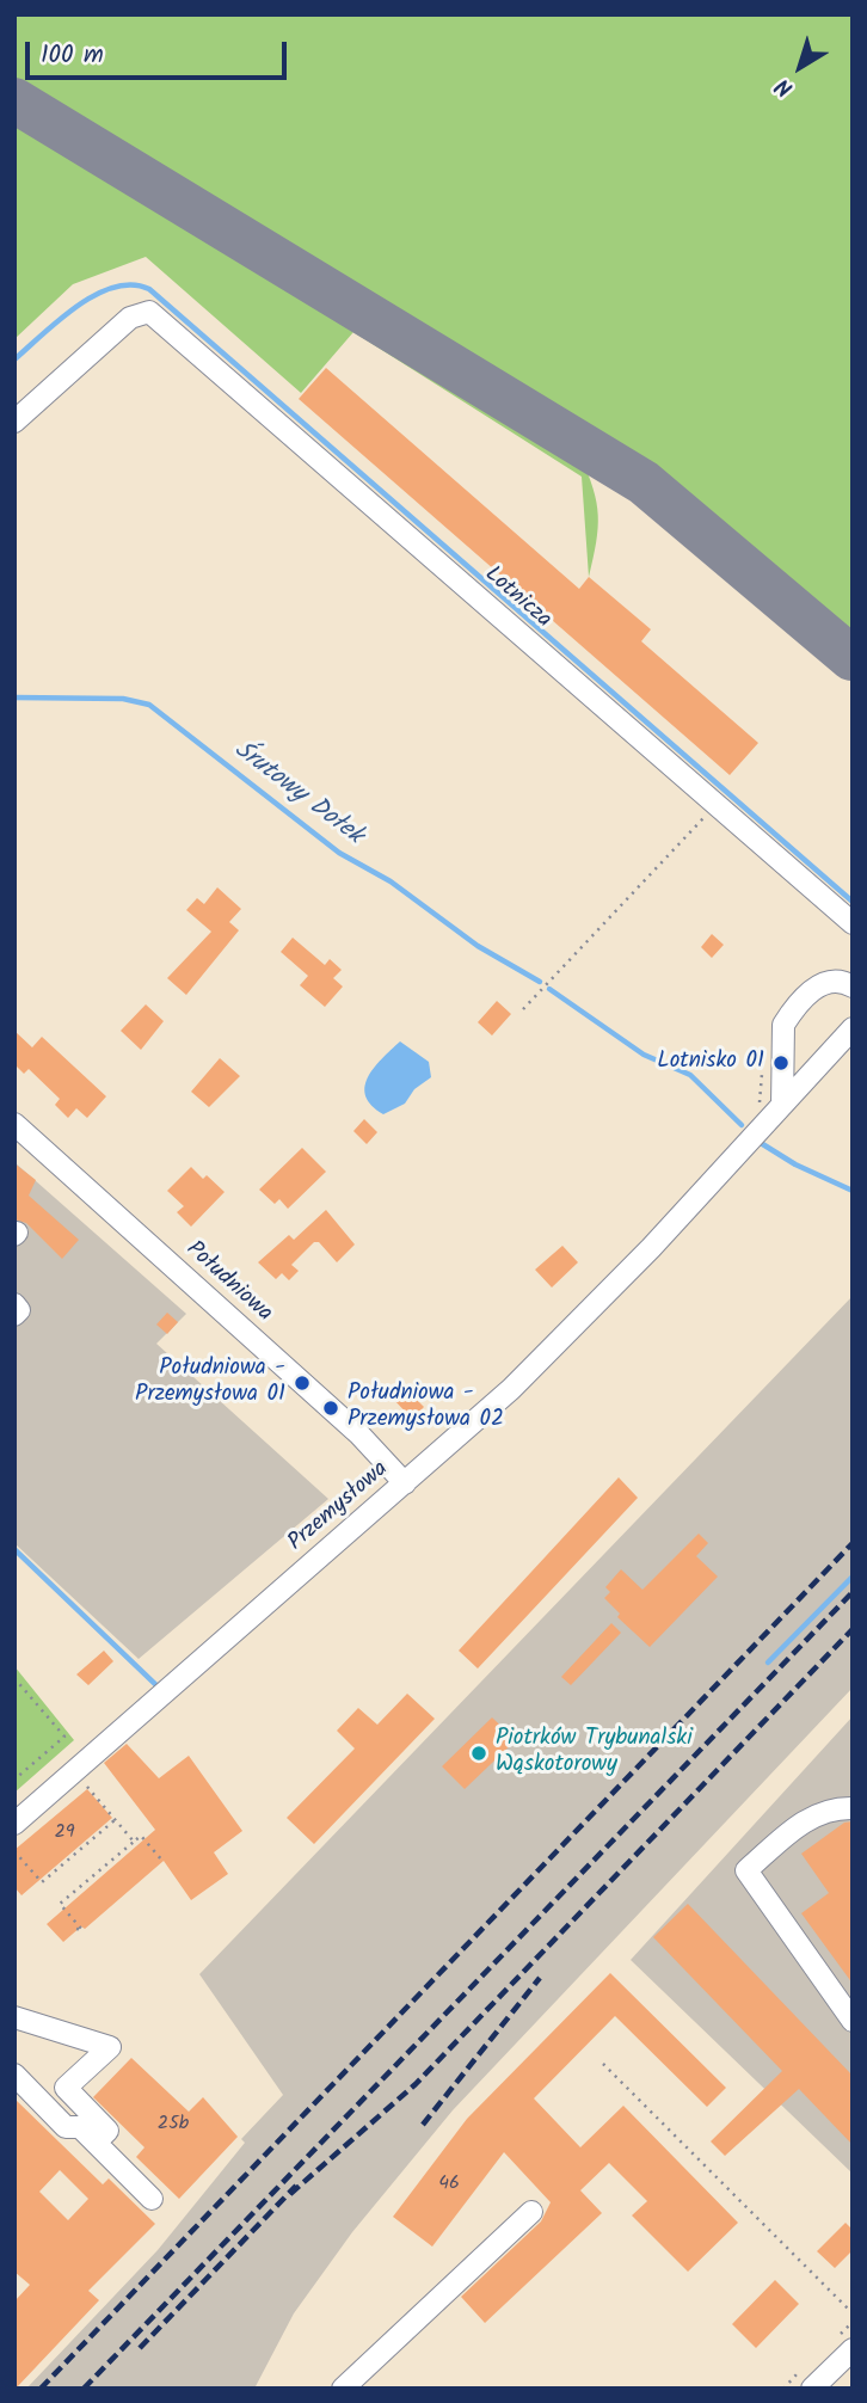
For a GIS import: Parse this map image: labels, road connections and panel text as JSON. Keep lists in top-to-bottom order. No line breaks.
{"streets":{"street":["Lotnicza","Południowa","Przemysłowa"]},"crossings":[["Południowa","Przemysłowa"]],"water":["Śrutowy Dołek"],"places":["Lotnisko 01","Południowa - Przemysłowa 01","Południowa - Przemysłowa 02","Piotrków Trybunalski Wąskotorowy"],"house_numbers":["29","25b","46"],"scale_bar":"100 m","north":"bottom left"}
